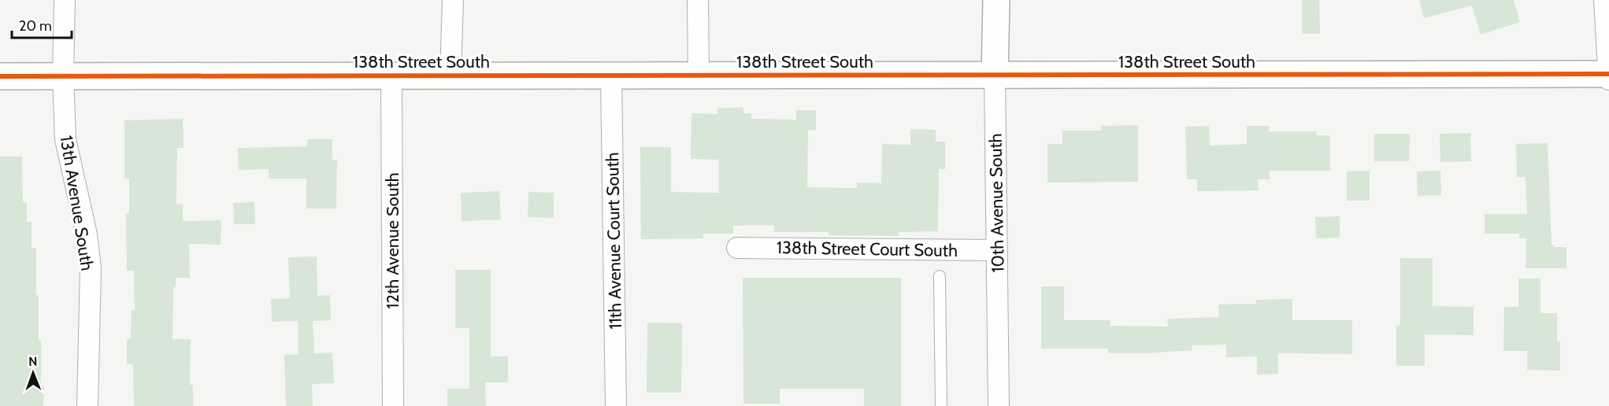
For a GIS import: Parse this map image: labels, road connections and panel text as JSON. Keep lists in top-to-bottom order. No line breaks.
{"streets":{"street":["138th Street South","13th Avenue South","10th Avenue South","12th Avenue South","11th Avenue Court South","138th Street Court South"]},"crossings":[["138th Street South","13th Avenue South"],["138th Street South","10th Avenue South"],["138th Street South","12th Avenue South"],["138th Street South","11th Avenue Court South"],["10th Avenue South","138th Street Court South"]],"scale_bar":"20 m","north":"top"}
